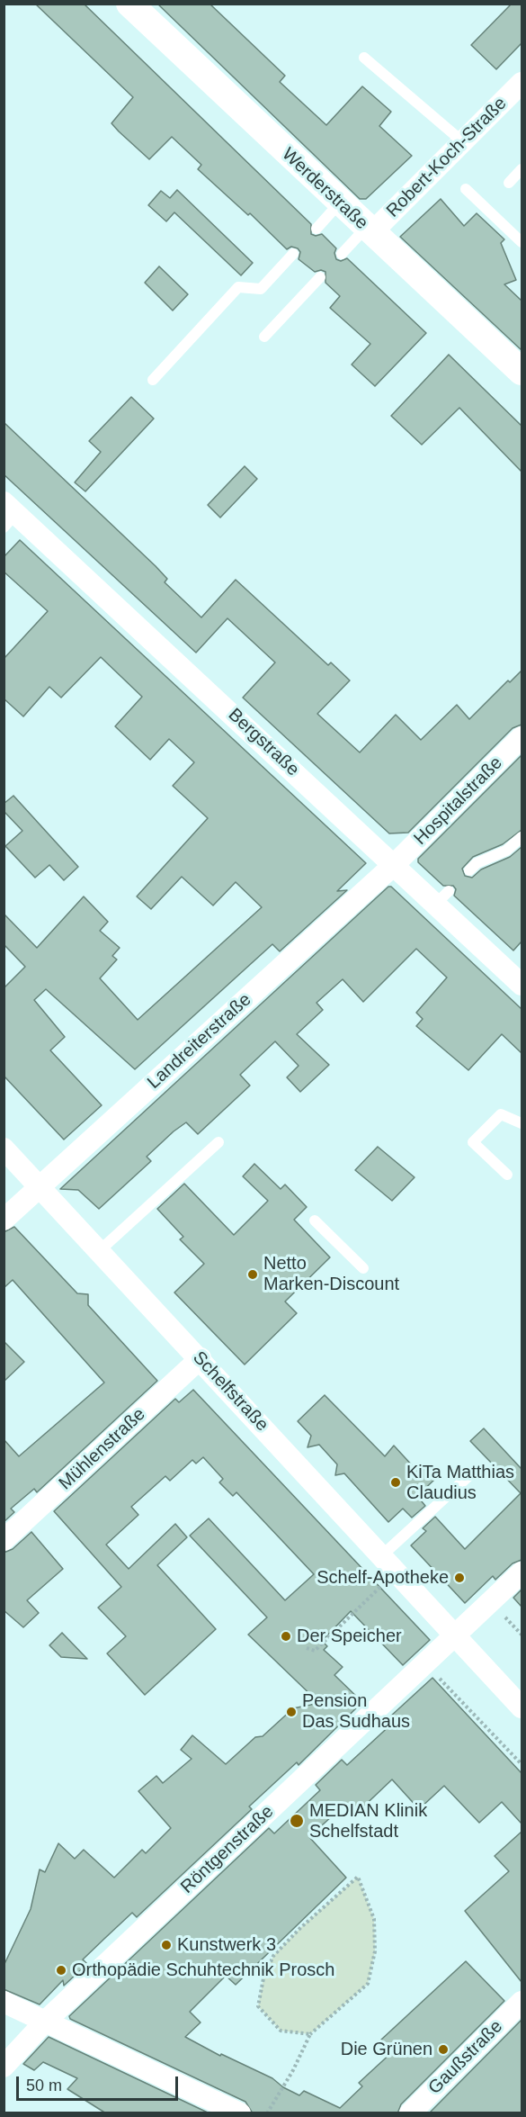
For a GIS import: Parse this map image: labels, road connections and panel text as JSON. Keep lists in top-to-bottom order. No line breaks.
{"streets":{"street":["Robert-Koch-Straße","Werderstraße","Bergstraße","Hospitalstraße","Landreiterstraße","Schelfstraße","Mühlenstraße","Röntgenstraße","Gaußstraße"]},"crossings":[["Robert-Koch-Straße","Werderstraße"],["Bergstraße","Hospitalstraße"],["Bergstraße","Landreiterstraße"],["Hospitalstraße","Landreiterstraße"],["Landreiterstraße","Schelfstraße"],["Schelfstraße","Mühlenstraße"],["Schelfstraße","Röntgenstraße"]],"places":["Netto Marken-Discount","KiTa Matthias Claudius","Schelf-Apotheke","Der Speicher","Pension Das Sudhaus","MEDIAN Klinik Schelfstadt","Kunstwerk 3","Orthopädie Schuhtechnik Prosch","Die Grünen"],"scale_bar":"50 m"}
